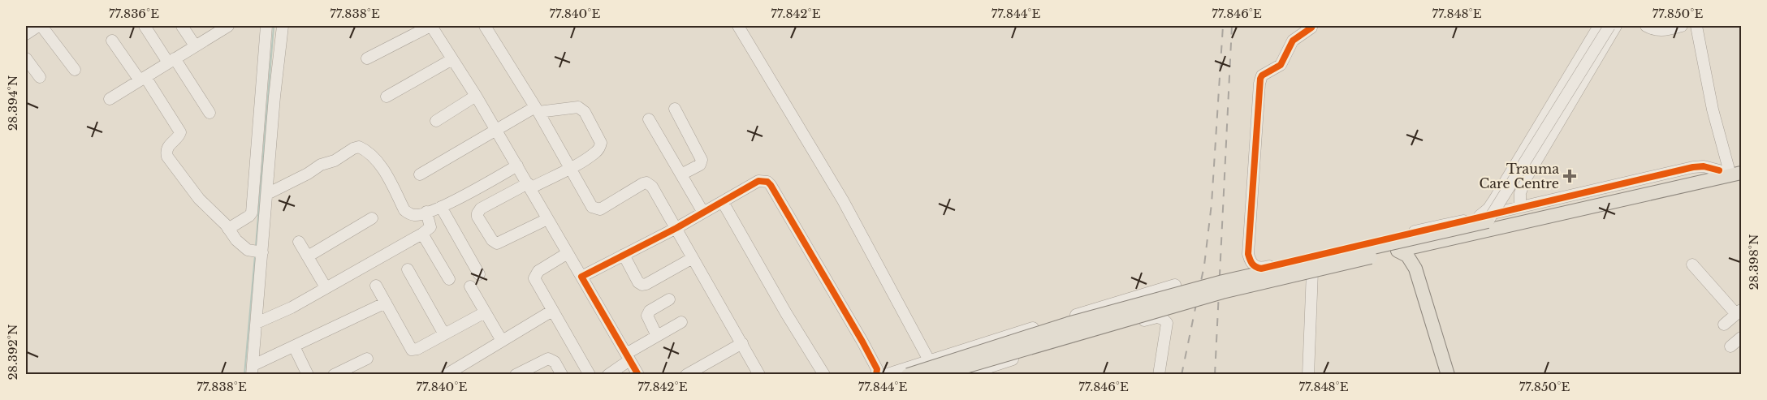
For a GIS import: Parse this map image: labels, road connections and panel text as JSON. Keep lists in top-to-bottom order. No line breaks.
{"places":{"health":["Trauma Care Centre"]},"coordinates":["77.836°E","77.838°E","77.840°E","77.842°E","77.844°E","77.846°E","77.848°E","77.850°E","28.394°N","28.398°N","28.392°N"]}
